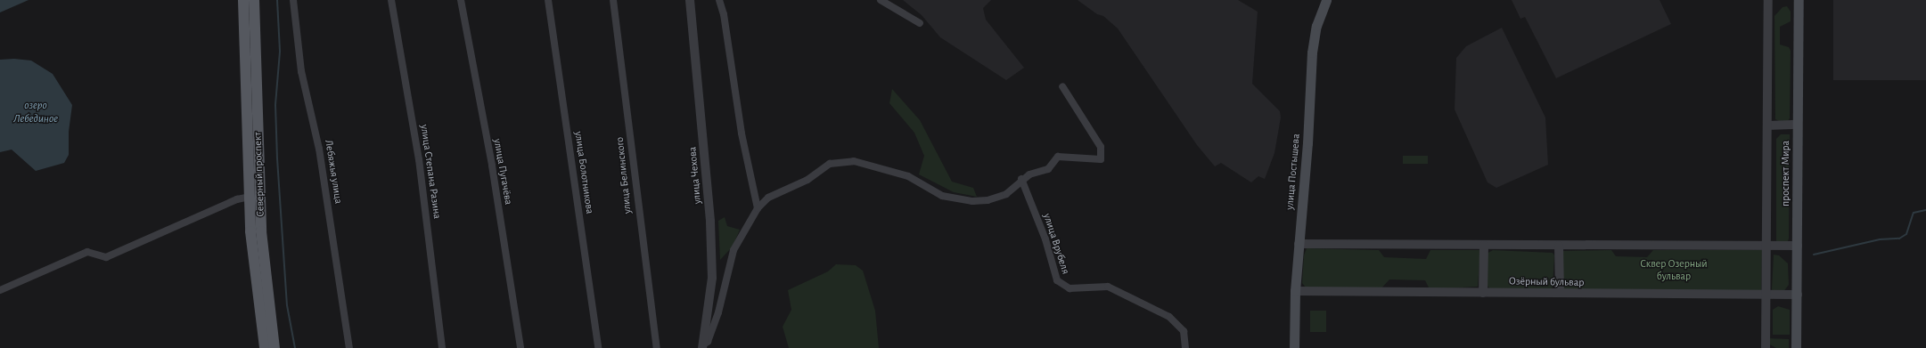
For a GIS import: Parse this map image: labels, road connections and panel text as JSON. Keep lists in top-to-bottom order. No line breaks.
{"streets":{"main road":["улица Постышева","проспект Мира","Северный проспект"],"street":["Лебяжья улица","улица Степана Разина","улица Пугачёва","улица Болотникова","улица Белинского","улица Чехова","улица Врубеля","Озёрный бульвар"]},"crossings":[["улица Постышева","Озёрный бульвар"],["проспект Мира","Озёрный бульвар"]],"water":["озеро Лебединое"],"parks":["Сквер Озерный бульвар"]}
